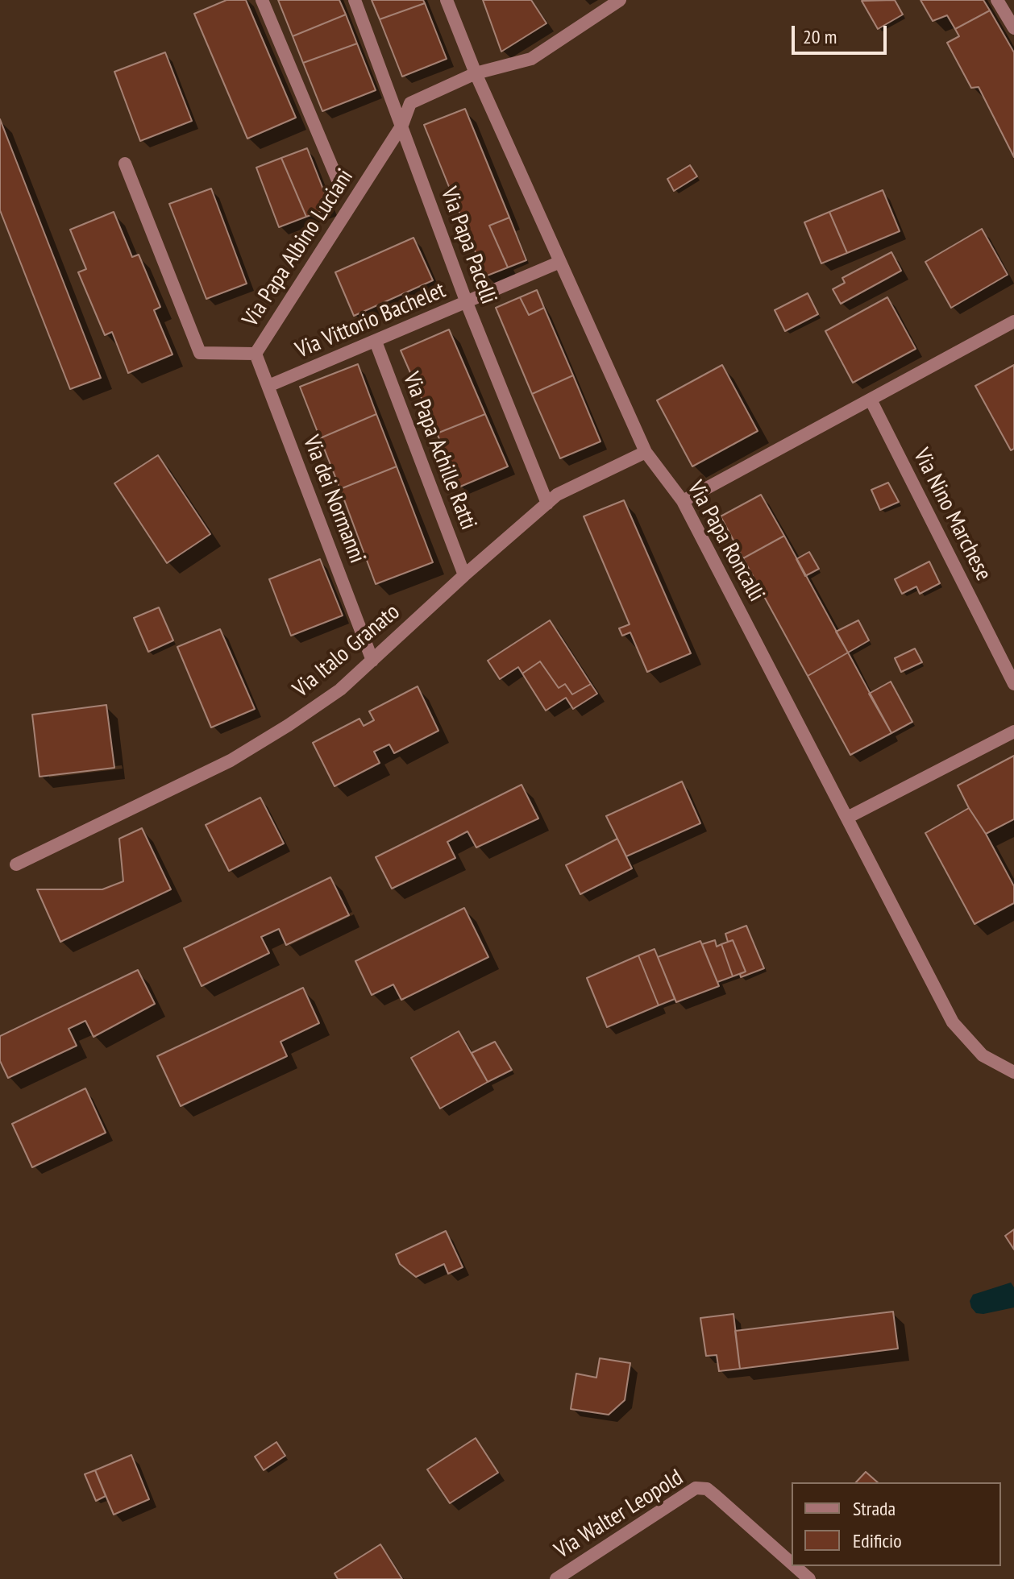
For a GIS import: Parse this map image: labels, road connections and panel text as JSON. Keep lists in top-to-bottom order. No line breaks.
{"streets":{"street":["Via Papa Pacelli","Via Papa Albino Luciani","Via Vittorio Bachelet","Via Papa Achille Ratti","Via dei Normanni","Via Nino Marchese","Via Papa Roncalli","Via Italo Granato","Via Walter Leopold"]},"crossings":[["Via Papa Pacelli","Via Papa Albino Luciani"],["Via Papa Pacelli","Via Vittorio Bachelet"],["Via Papa Pacelli","Via Italo Granato"],["Via Papa Albino Luciani","Via dei Normanni"],["Via Papa Albino Luciani","Via Papa Roncalli"],["Via Vittorio Bachelet","Via Papa Achille Ratti"],["Via Vittorio Bachelet","Via dei Normanni"],["Via Vittorio Bachelet","Via Papa Roncalli"],["Via Papa Achille Ratti","Via Italo Granato"],["Via dei Normanni","Via Italo Granato"],["Via Papa Roncalli","Via Italo Granato"]],"legend":["Strada","Edificio"],"scale_bar":"20 m"}
